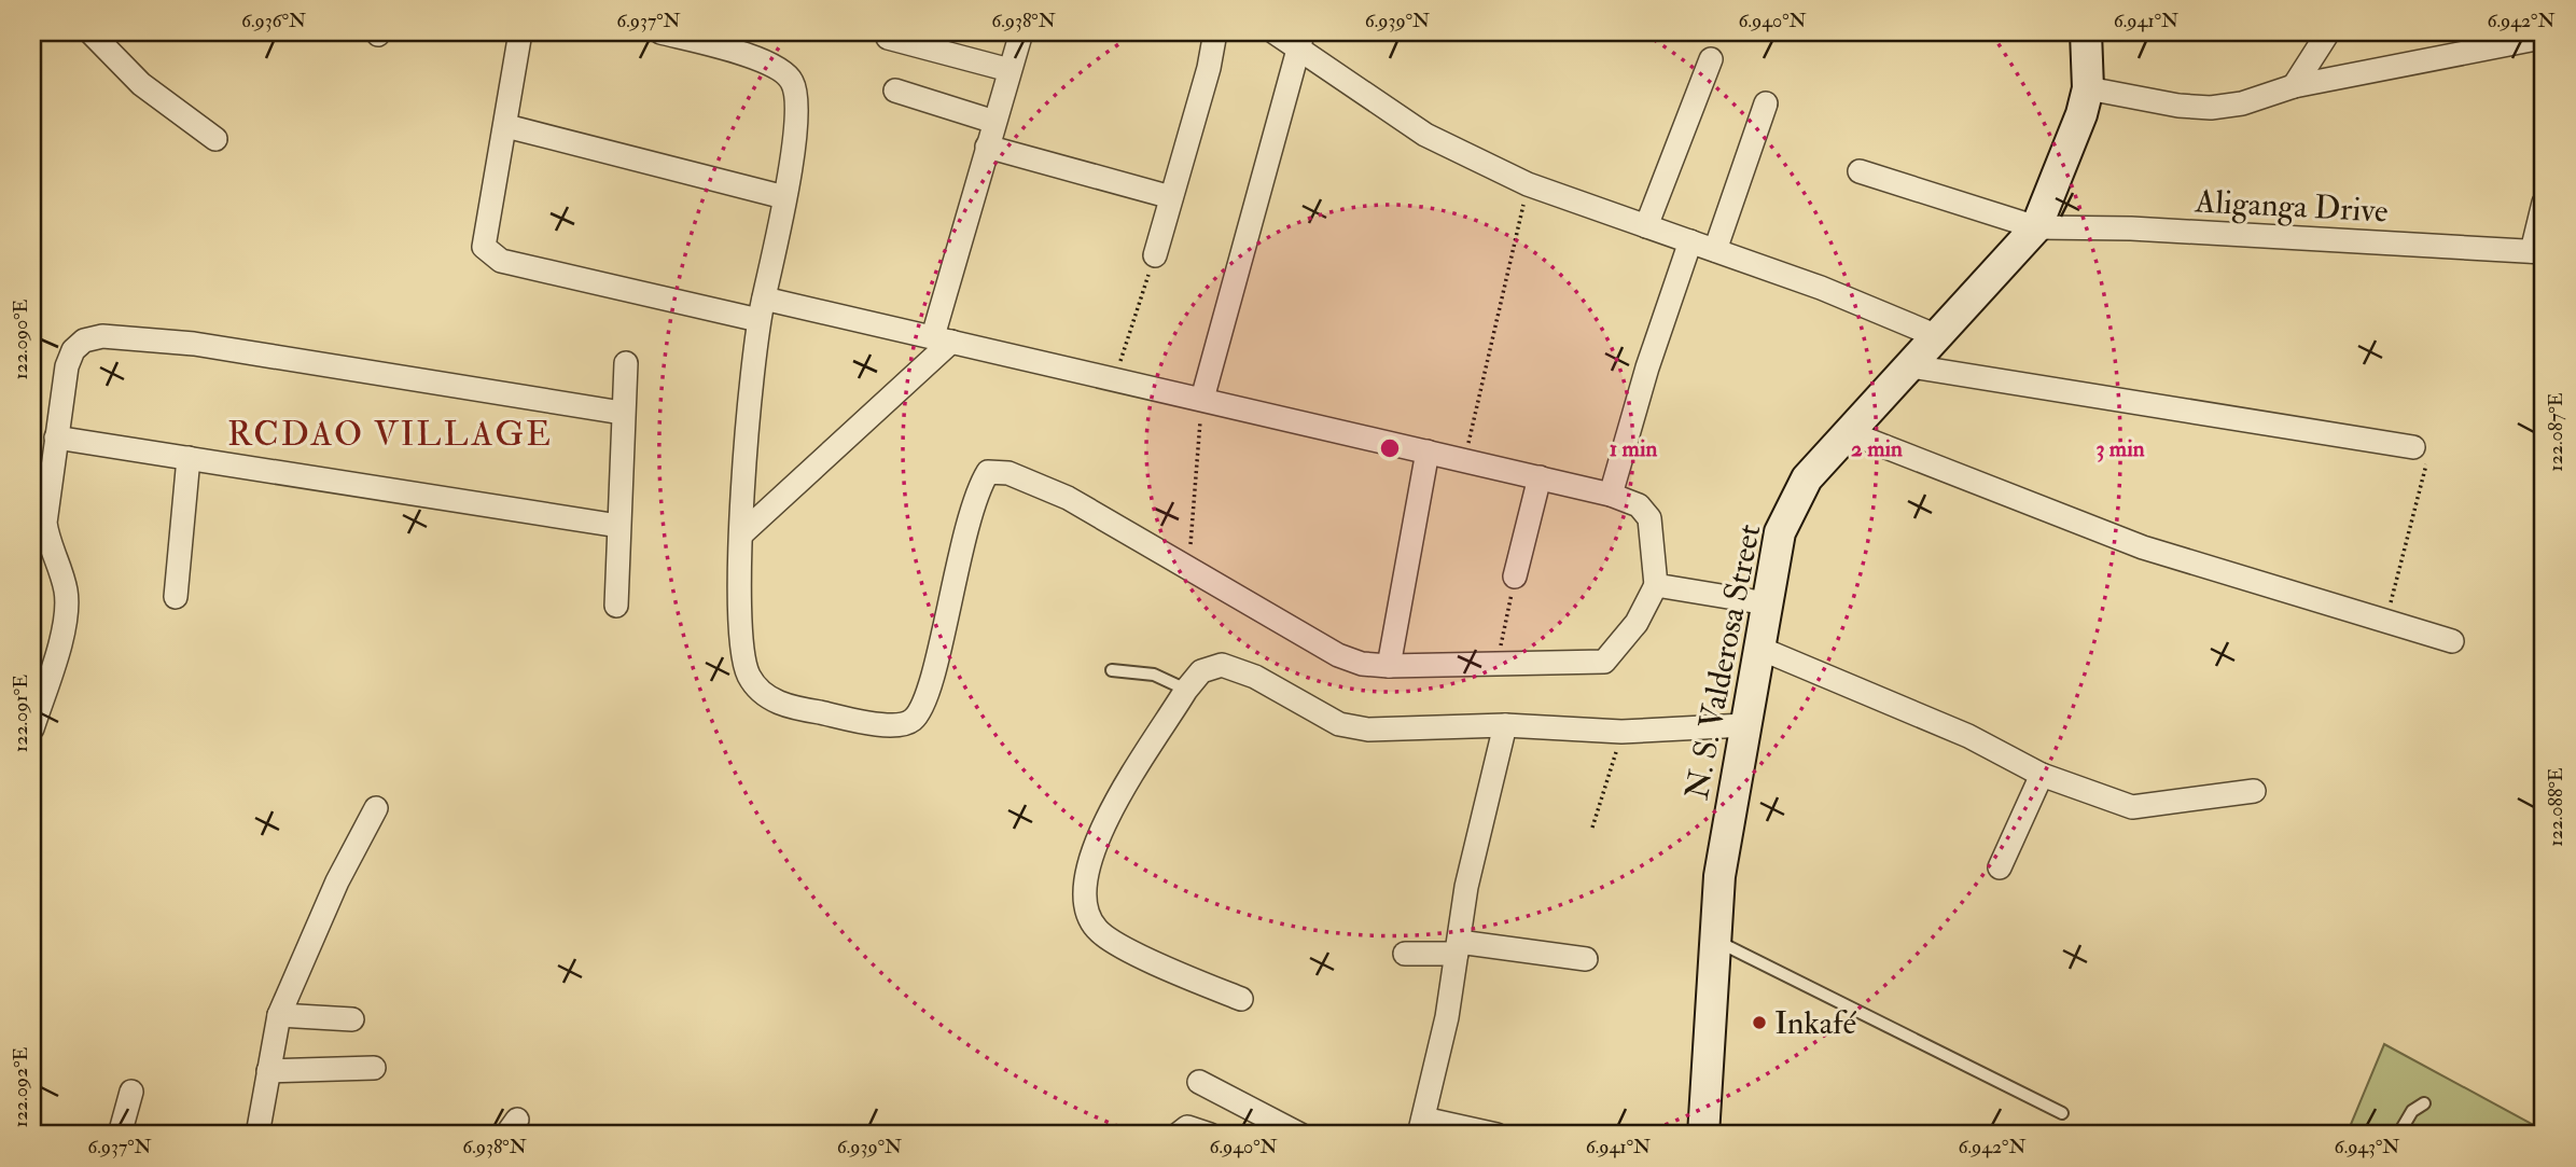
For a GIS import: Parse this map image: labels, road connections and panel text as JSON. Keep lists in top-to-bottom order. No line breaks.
{"streets":{"main road":["N. S. Valderosa Street"],"street":["Aliganga Drive"]},"crossings":[["Aliganga Drive","N. S. Valderosa Street"]],"districts":["RCDAO VILLAGE"],"places":["Inkafé"],"coordinates":["6.936°N","6.937°N","6.938°N","6.939°N","6.940°N","6.941°N","6.942°N","122.090°E","122.087°E","122.091°E","122.088°E","122.092°E","6.943°N"],"rings":["1 min","2 min","3 min"]}
